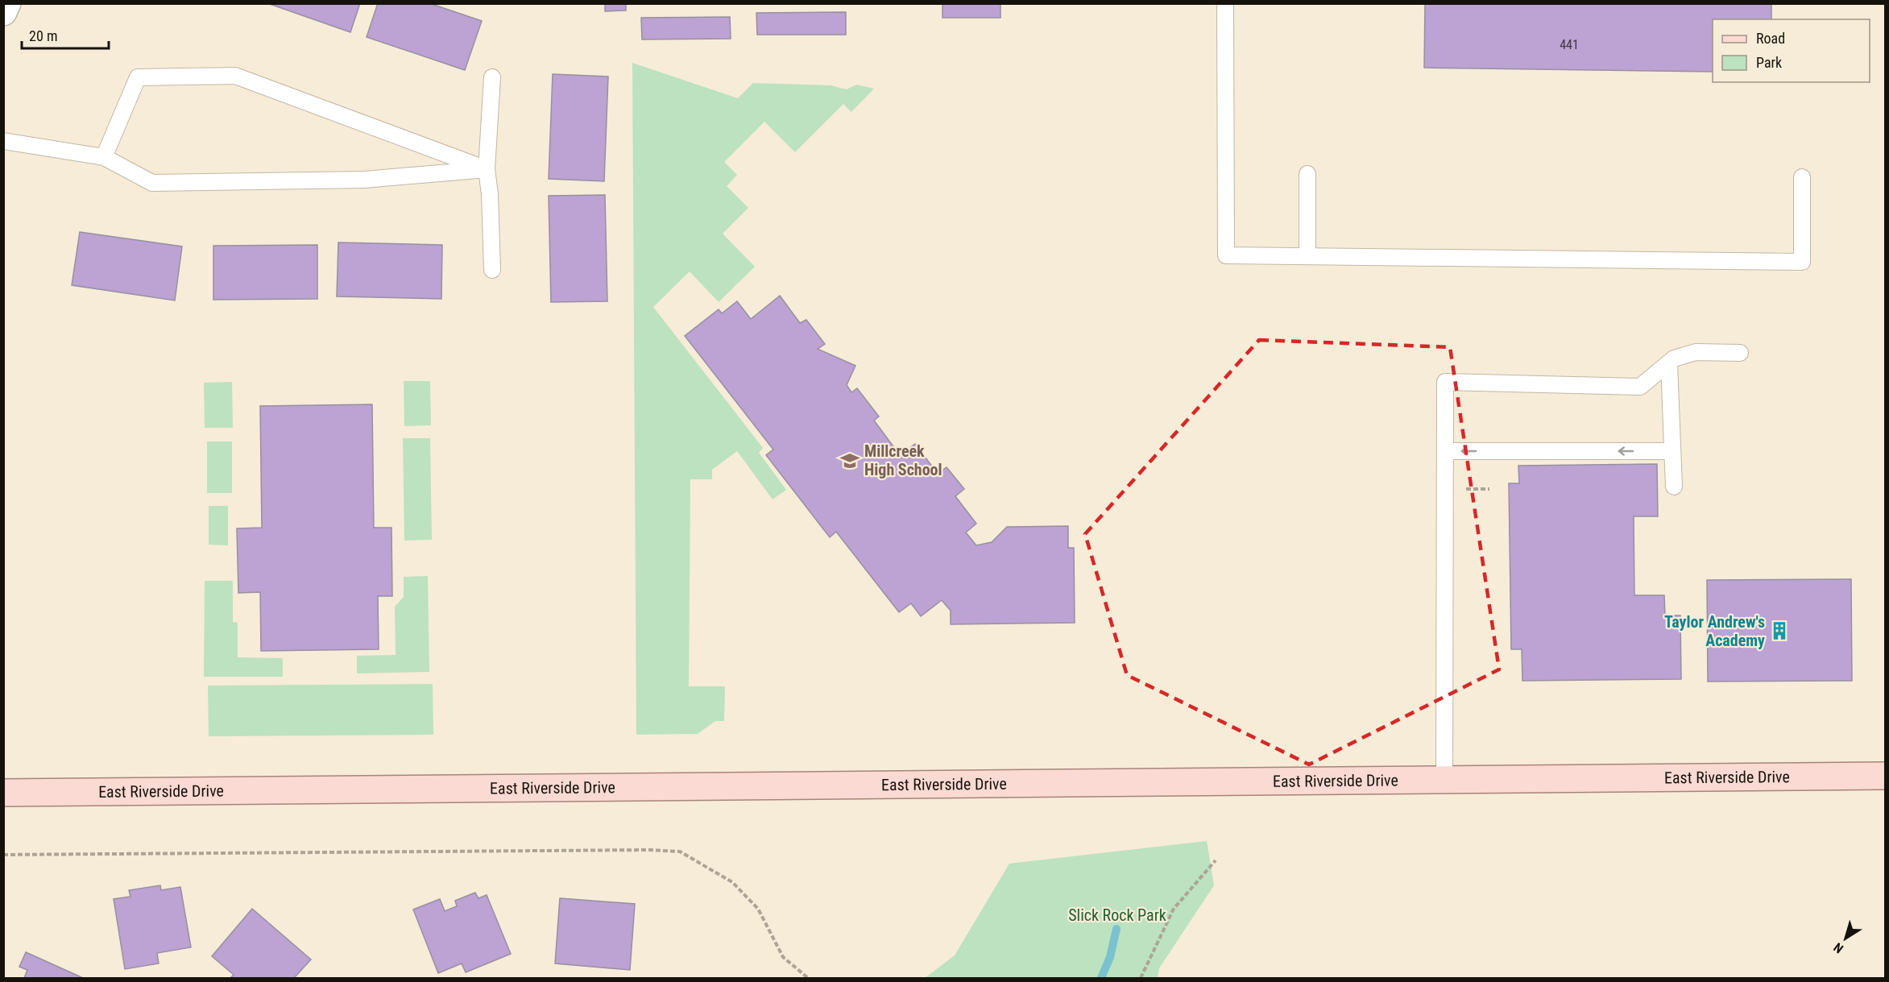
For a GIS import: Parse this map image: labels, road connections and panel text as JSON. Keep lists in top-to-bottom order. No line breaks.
{"streets":{"main road":["East Riverside Drive"]},"parks":["Slick Rock Park"],"places":{"school or university":["Millcreek High School"],"building":["Taylor Andrew's Academy"]},"house_numbers":["441"],"legend":["Road","Park"],"scale_bar":"20 m","north":"bottom left"}
